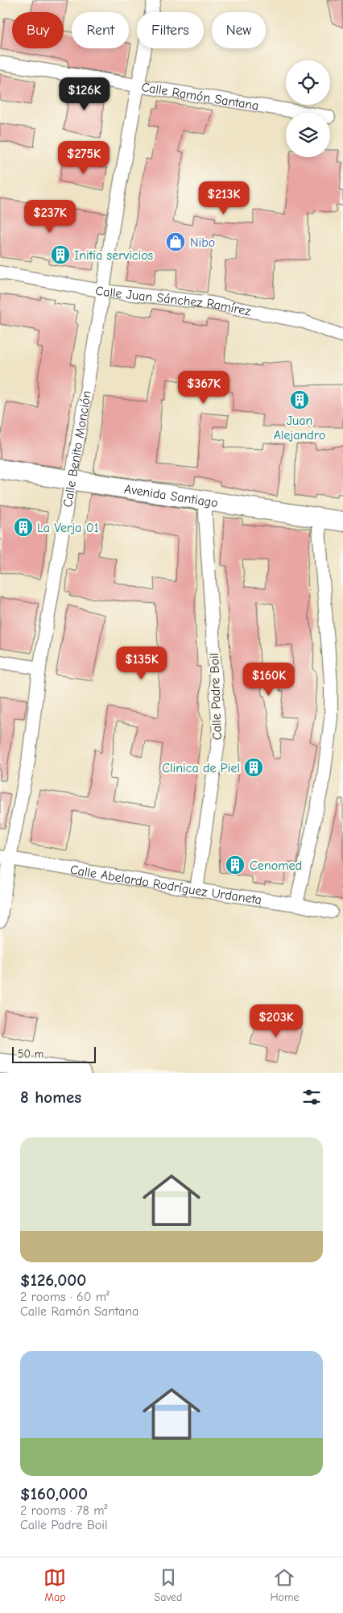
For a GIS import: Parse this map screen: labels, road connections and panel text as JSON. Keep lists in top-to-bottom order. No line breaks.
{"streets":{"main road":["Avenida Santiago"],"street":["Calle Ramón Santana","Calle Juan Sánchez Ramírez","Calle Benito Monción","Calle Padre Boil","Calle Abelardo Rodríguez Urdaneta"]},"crossings":[["Calle Ramón Santana","Calle Benito Monción"],["Calle Juan Sánchez Ramírez","Calle Benito Monción"],["Calle Benito Monción","Avenida Santiago"],["Calle Benito Monción","Calle Abelardo Rodríguez Urdaneta"],["Avenida Santiago","Calle Padre Boil"],["Calle Padre Boil","Calle Abelardo Rodríguez Urdaneta"]],"places":{"shop":["Nibo"],"building":["Initia servicios","Juan Alejandro","La Verja 01","Clinica de Piel","Cenomed"]},"scale_bar":"50 m","page":{"chip":["Buy","Rent","Filters","New"],"price":["$126K","$275K","$213K","$237K","$367K","$135K","$160K","$203K"],"scale":"50 m","heading":"8 homes","list":[{"name":"$126,000","note":"2 rooms · 60 m² · Calle Ramón Santana"},{"name":"$160,000","note":"2 rooms · 78 m² · Calle Padre Boil"}],"tabs":["Map","Saved","Home"]}}
